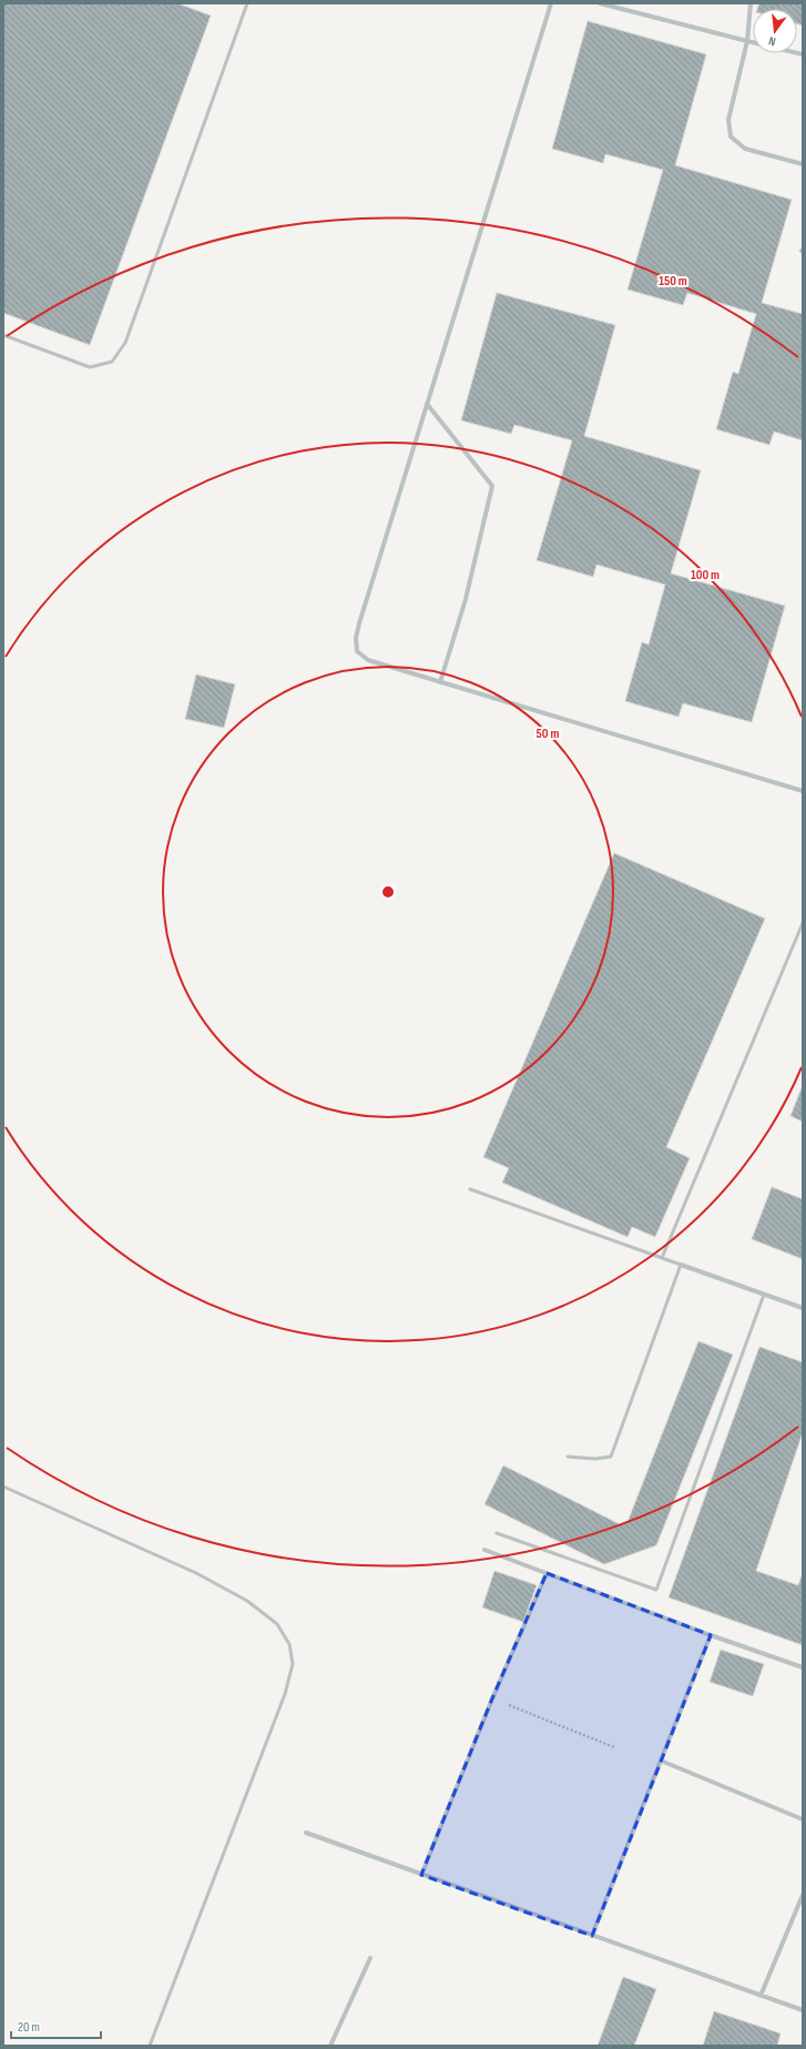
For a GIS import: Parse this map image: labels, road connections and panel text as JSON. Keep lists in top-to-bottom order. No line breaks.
{"scale_bar":"20 m","north":"bottom","rings":["150 m","100 m","50 m"]}
